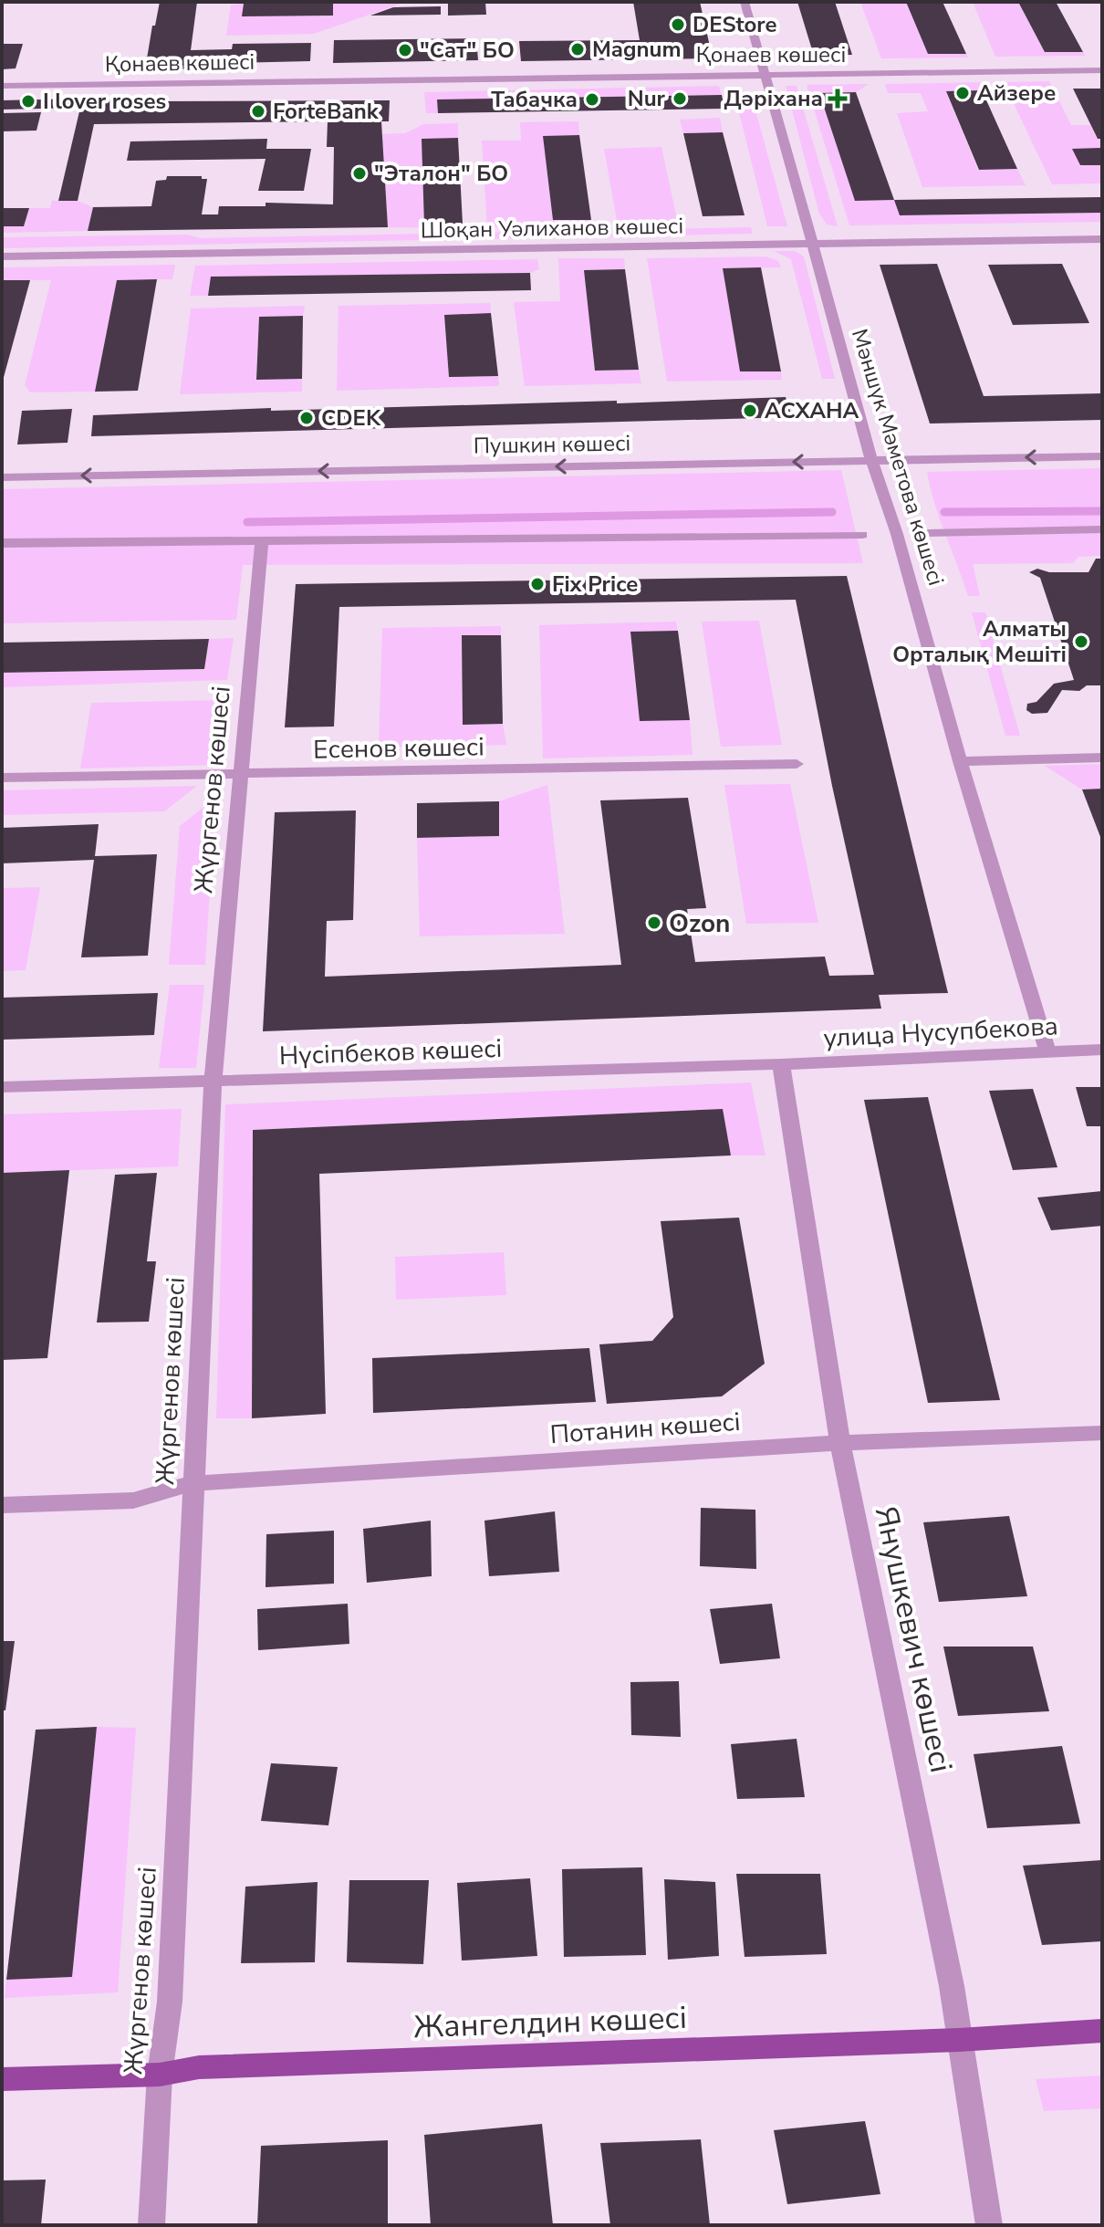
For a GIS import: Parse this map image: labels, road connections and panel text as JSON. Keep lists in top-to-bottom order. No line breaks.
{"streets":{"main road":["Жангелдин көшесі"],"street":["Қонаев көшесі","Шоқан Уәлиханов көшесі","Пушкин көшесі","Мәншүк Мәметова көшесі","Есенов көшесі","Жүргенов көшесі","улица Нусупбекова","Нүсіпбеков көшесі","Потанин көшесі","Янушкевич көшесі"]},"crossings":[["Қонаев көшесі","Мәншүк Мәметова көшесі"],["Шоқан Уәлиханов көшесі","Мәншүк Мәметова көшесі"],["Пушкин көшесі","Мәншүк Мәметова көшесі"],["Мәншүк Мәметова көшесі","улица Нусупбекова"],["Есенов көшесі","Жүргенов көшесі"],["Жүргенов көшесі","Нүсіпбеков көшесі"],["Жүргенов көшесі","Потанин көшесі"],["Жүргенов көшесі","Жангелдин көшесі"],["улица Нусупбекова","Нүсіпбеков көшесі"],["улица Нусупбекова","Янушкевич көшесі"],["Нүсіпбеков көшесі","Янушкевич көшесі"],["Потанин көшесі","Янушкевич көшесі"],["Янушкевич көшесі","Жангелдин көшесі"]],"places":{"other":["DEStore","Magnum","\"Сат\" БО","Айзере","Nur","Табачка","I lover roses","ForteBank","\"Эталон\" БО","ACXAHA","CDEK","Fix Price","Алматы Орталық Мешіті","Ozon"],"health":["Дәріхана"]}}
